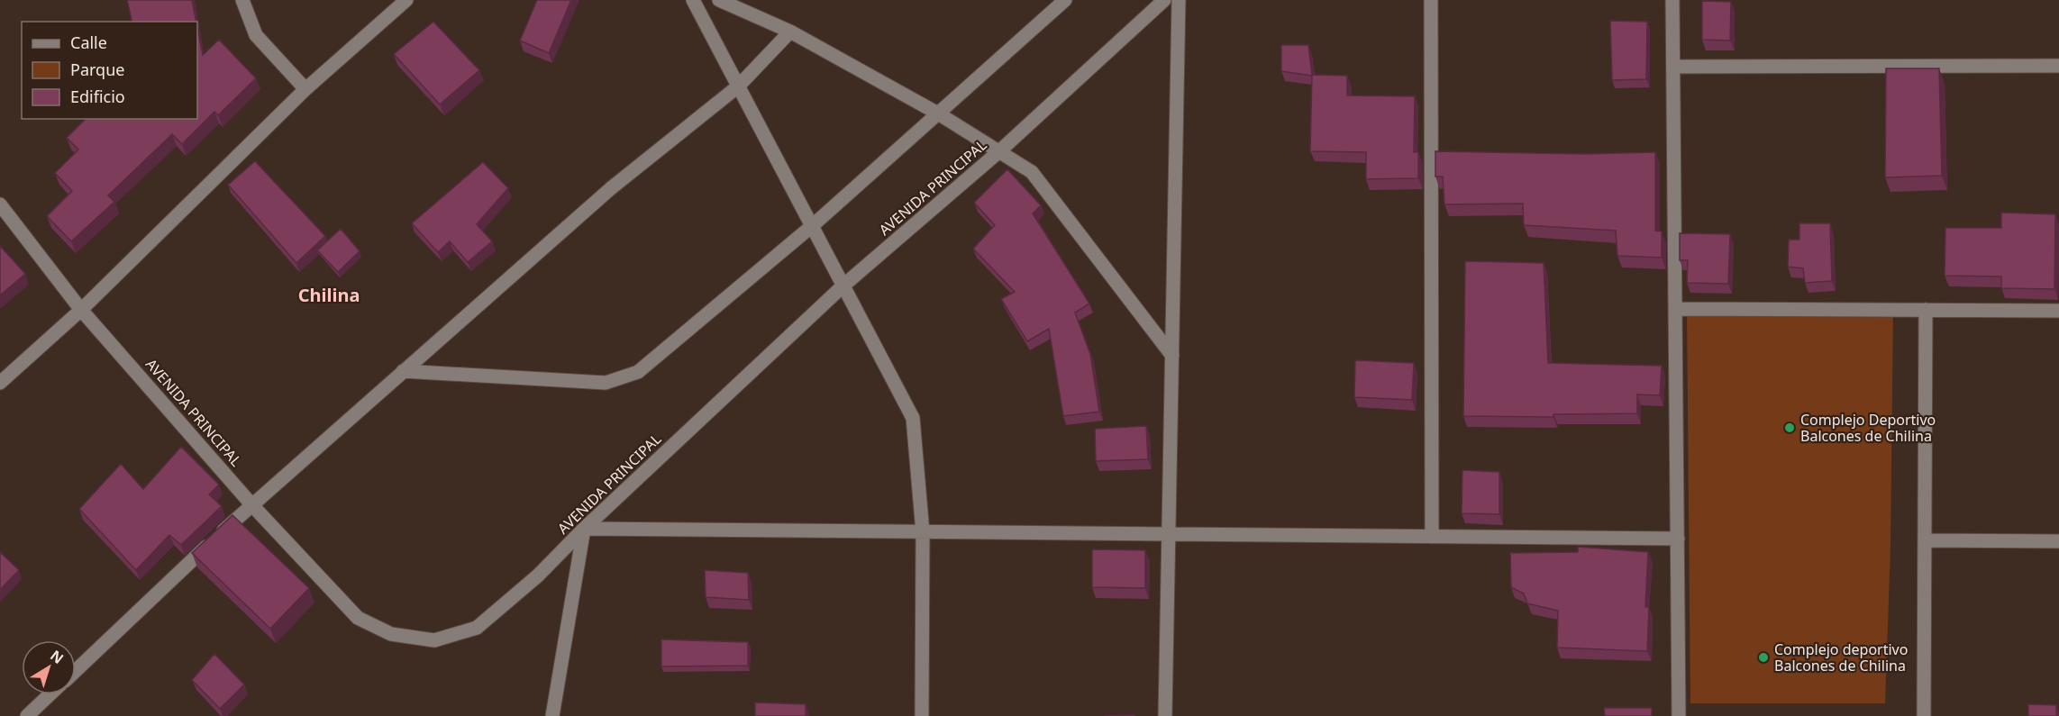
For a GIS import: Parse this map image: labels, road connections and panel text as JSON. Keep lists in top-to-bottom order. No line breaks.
{"streets":{"street":["AVENIDA PRINCIPAL"]},"districts":["Chilina"],"places":["Complejo Deportivo Balcones de Chilina","Complejo deportivo Balcones de Chilina"],"legend":["Calle","Parque","Edificio"],"north":"top right"}
